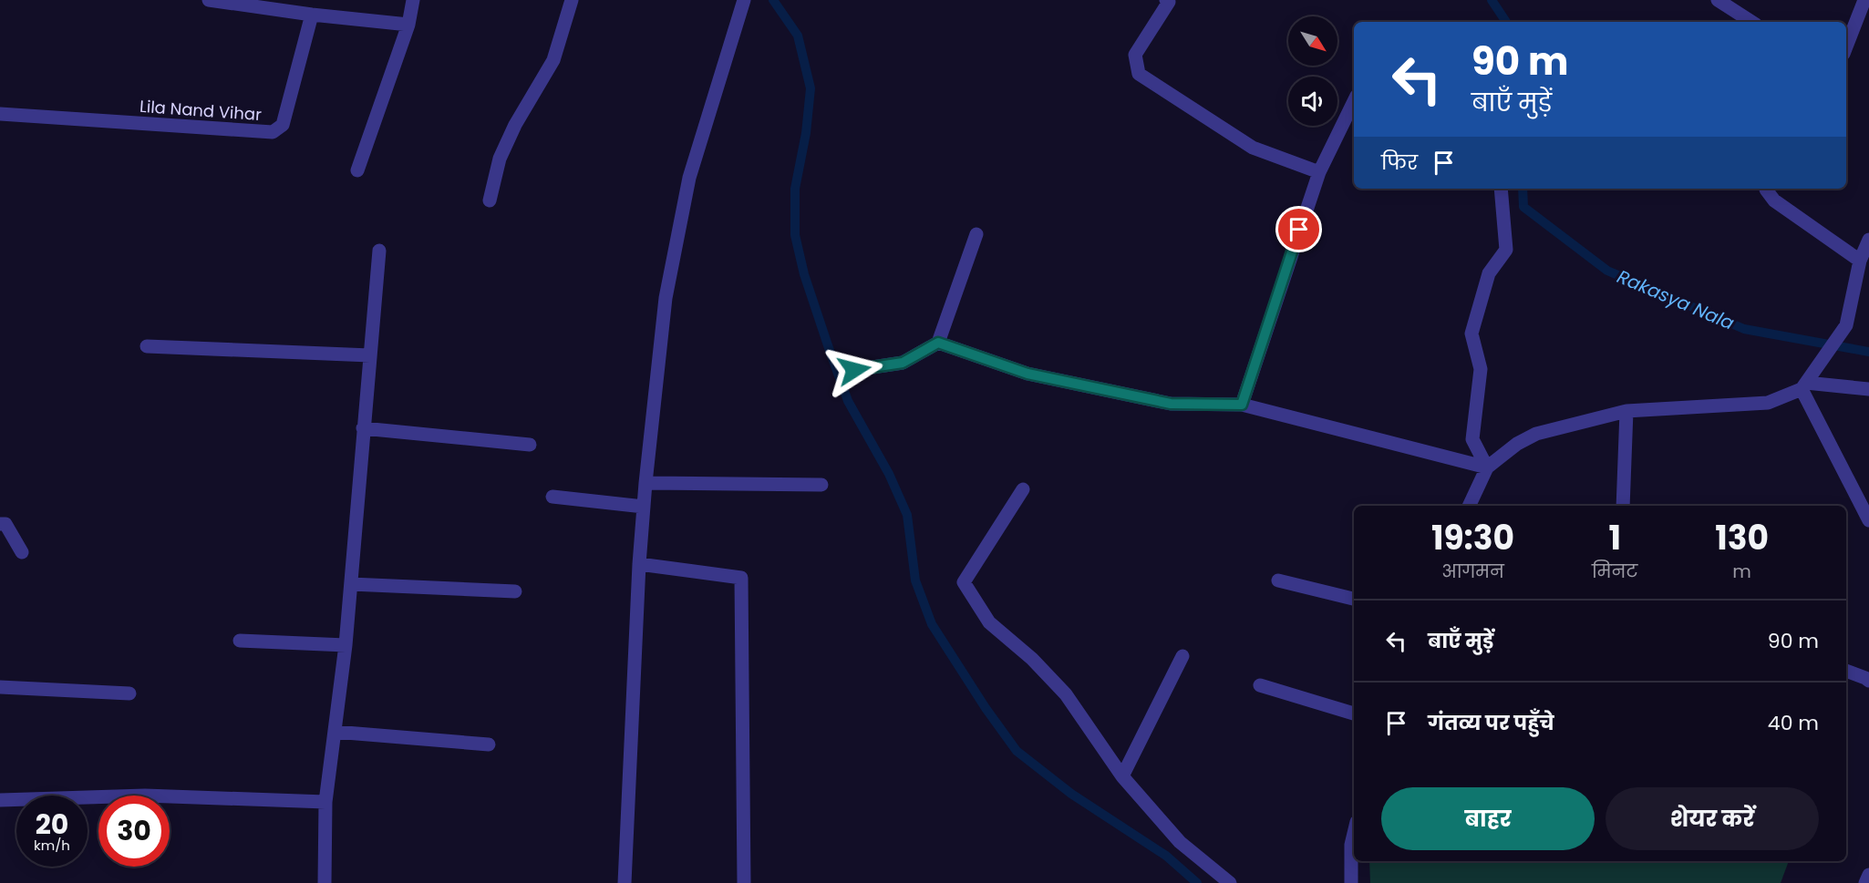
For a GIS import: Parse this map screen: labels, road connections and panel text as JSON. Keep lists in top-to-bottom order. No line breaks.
{"streets":{"street":["Lila Nand Vihar"]},"water":["Rakasya Nala"],"north":"bottom right","page":{"turn":["90 m","बाएँ मुड़ें"],"then":"फिर","eta":["19:30","आगमन","1","मिनट","130","m"],"list":[{"name":"बाएँ मुड़ें","value":"90 m"},{"name":"गंतव्य पर पहुँचे","value":"40 m"}],"buttons":["बाहर","शेयर करें"],"speed":"20 km/h","limit":"30"}}
